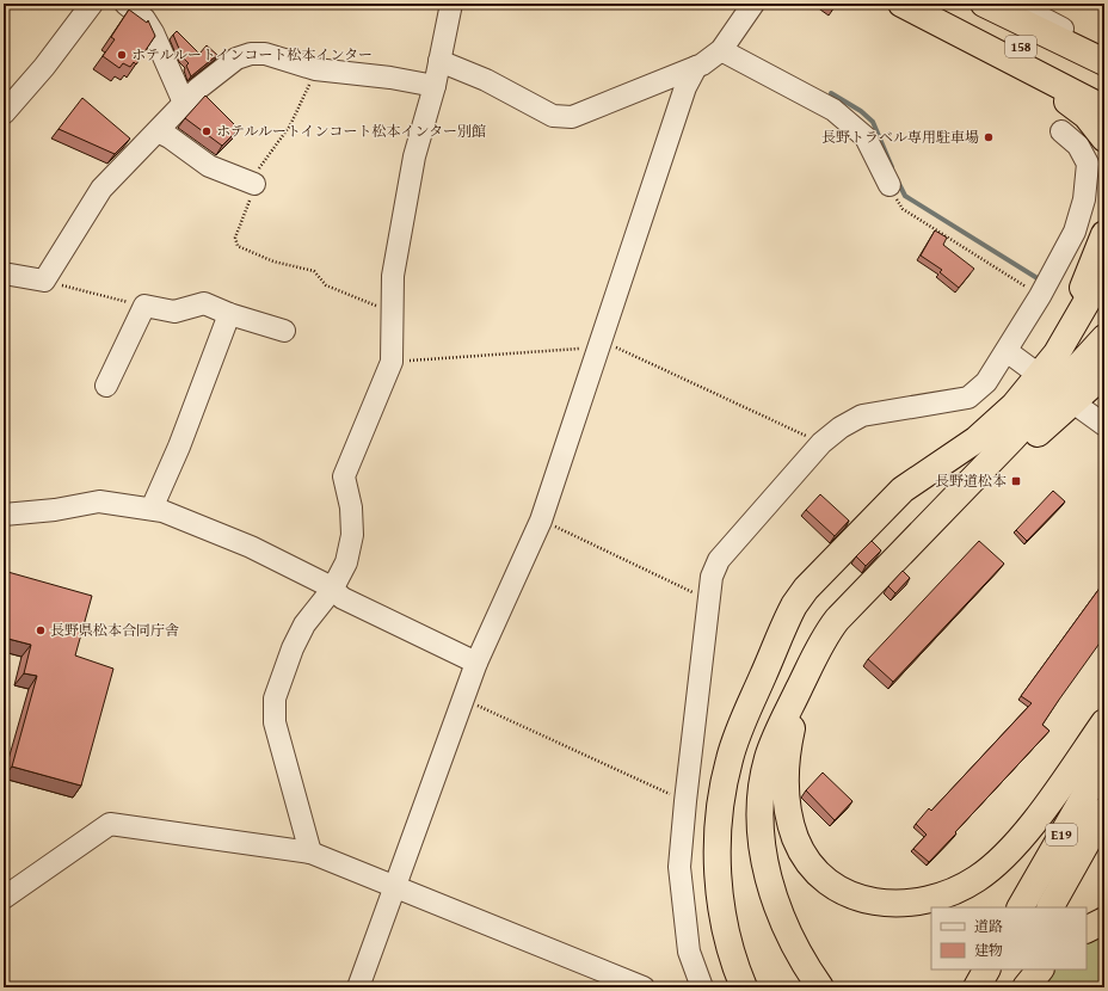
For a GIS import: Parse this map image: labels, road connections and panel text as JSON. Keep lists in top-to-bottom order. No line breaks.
{"streets":{"highway":["158","E19"]},"places":{"other":["ホテルルートインコート松本インター","ホテルルートインコート松本インター別館","長野トラベル専用駐車場","長野県松本合同庁舎"],"transit":["長野道松本"]},"legend":["道路","建物"]}
